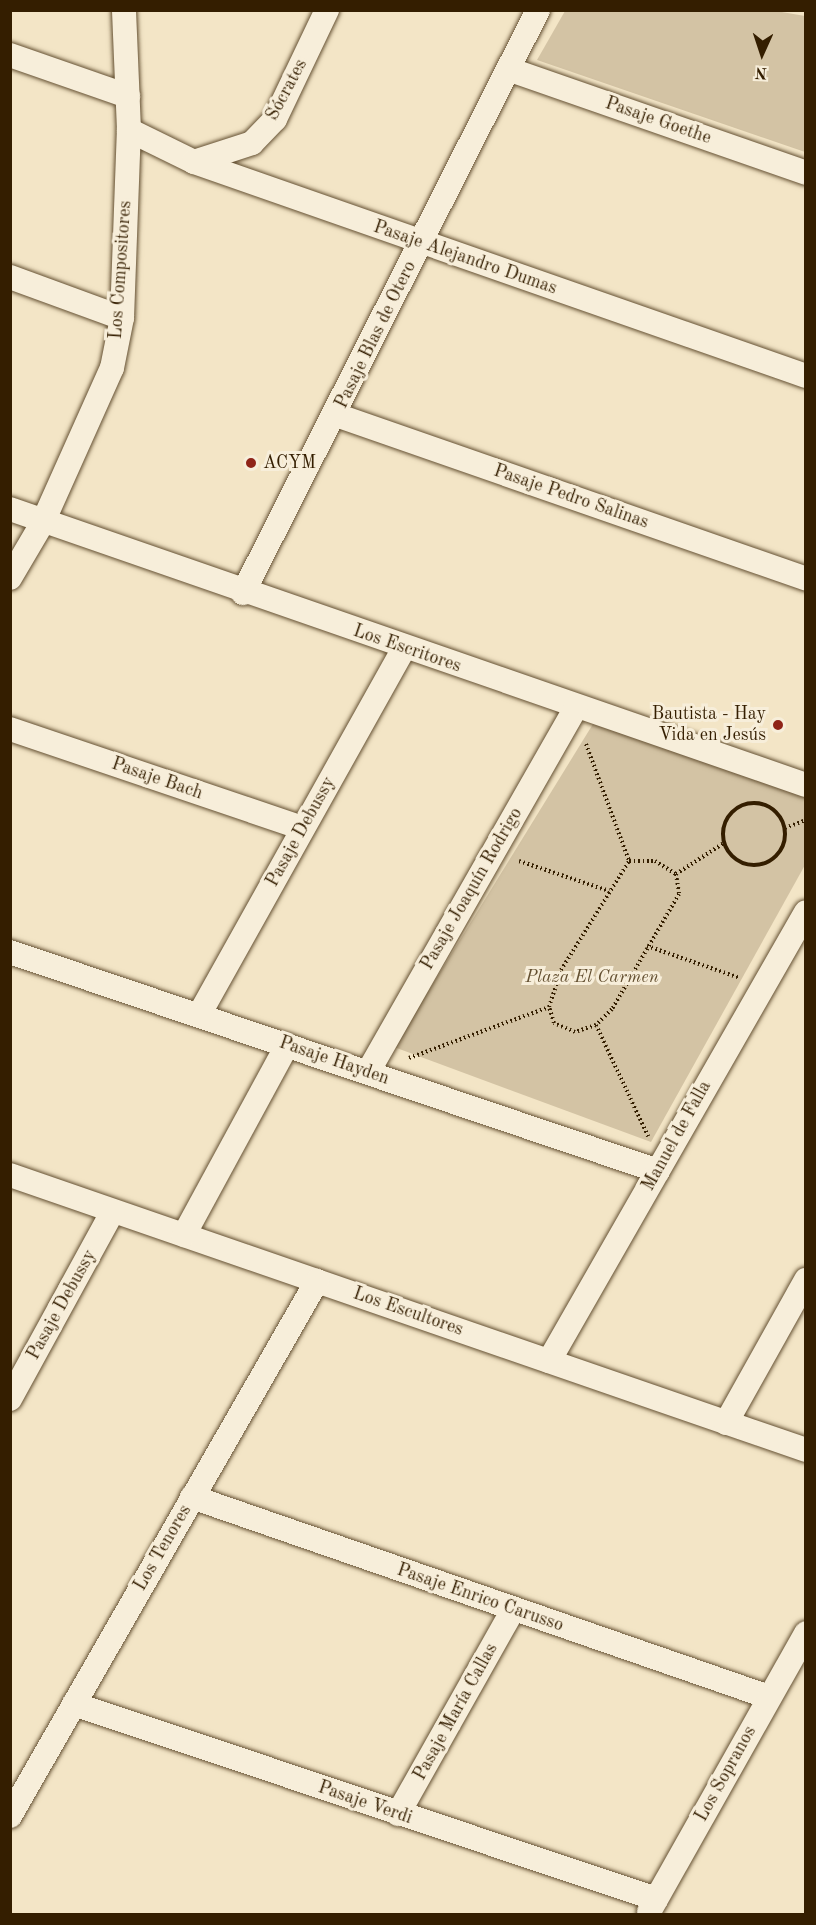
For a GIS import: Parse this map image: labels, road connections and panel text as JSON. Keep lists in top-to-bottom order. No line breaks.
{"streets":{"street":["Sócrates","Pasaje Goethe","Pasaje Alejandro Dumas","Los Compositores","Pasaje Blas de Otero","Pasaje Pedro Salinas","Los Escritores","Pasaje Bach","Pasaje Debussy","Pasaje Joaquín Rodrigo","Pasaje Hayden","Manuel de Falla","Los Escultores","Los Tenores","Pasaje Enrico Carusso","Pasaje María Callas","Los Sopranos","Pasaje Verdi"]},"crossings":[["Sócrates","Pasaje Alejandro Dumas"],["Pasaje Goethe","Pasaje Blas de Otero"],["Pasaje Alejandro Dumas","Los Compositores"],["Pasaje Alejandro Dumas","Pasaje Blas de Otero"],["Los Compositores","Los Escritores"],["Pasaje Blas de Otero","Pasaje Pedro Salinas"],["Pasaje Blas de Otero","Los Escritores"],["Los Escritores","Pasaje Debussy"],["Los Escritores","Pasaje Joaquín Rodrigo"],["Pasaje Bach","Pasaje Debussy"],["Pasaje Debussy","Pasaje Hayden"],["Pasaje Debussy","Los Escultores"],["Pasaje Joaquín Rodrigo","Pasaje Hayden"],["Pasaje Hayden","Manuel de Falla"],["Manuel de Falla","Los Escultores"],["Los Escultores","Los Tenores"],["Los Tenores","Pasaje Enrico Carusso"],["Los Tenores","Pasaje Verdi"],["Pasaje Enrico Carusso","Pasaje María Callas"],["Pasaje Enrico Carusso","Los Sopranos"],["Pasaje María Callas","Pasaje Verdi"],["Los Sopranos","Pasaje Verdi"]],"parks":["Plaza El Carmen"],"places":["ACYM","Bautista - Hay Vida en Jesús"],"north":"bottom"}
